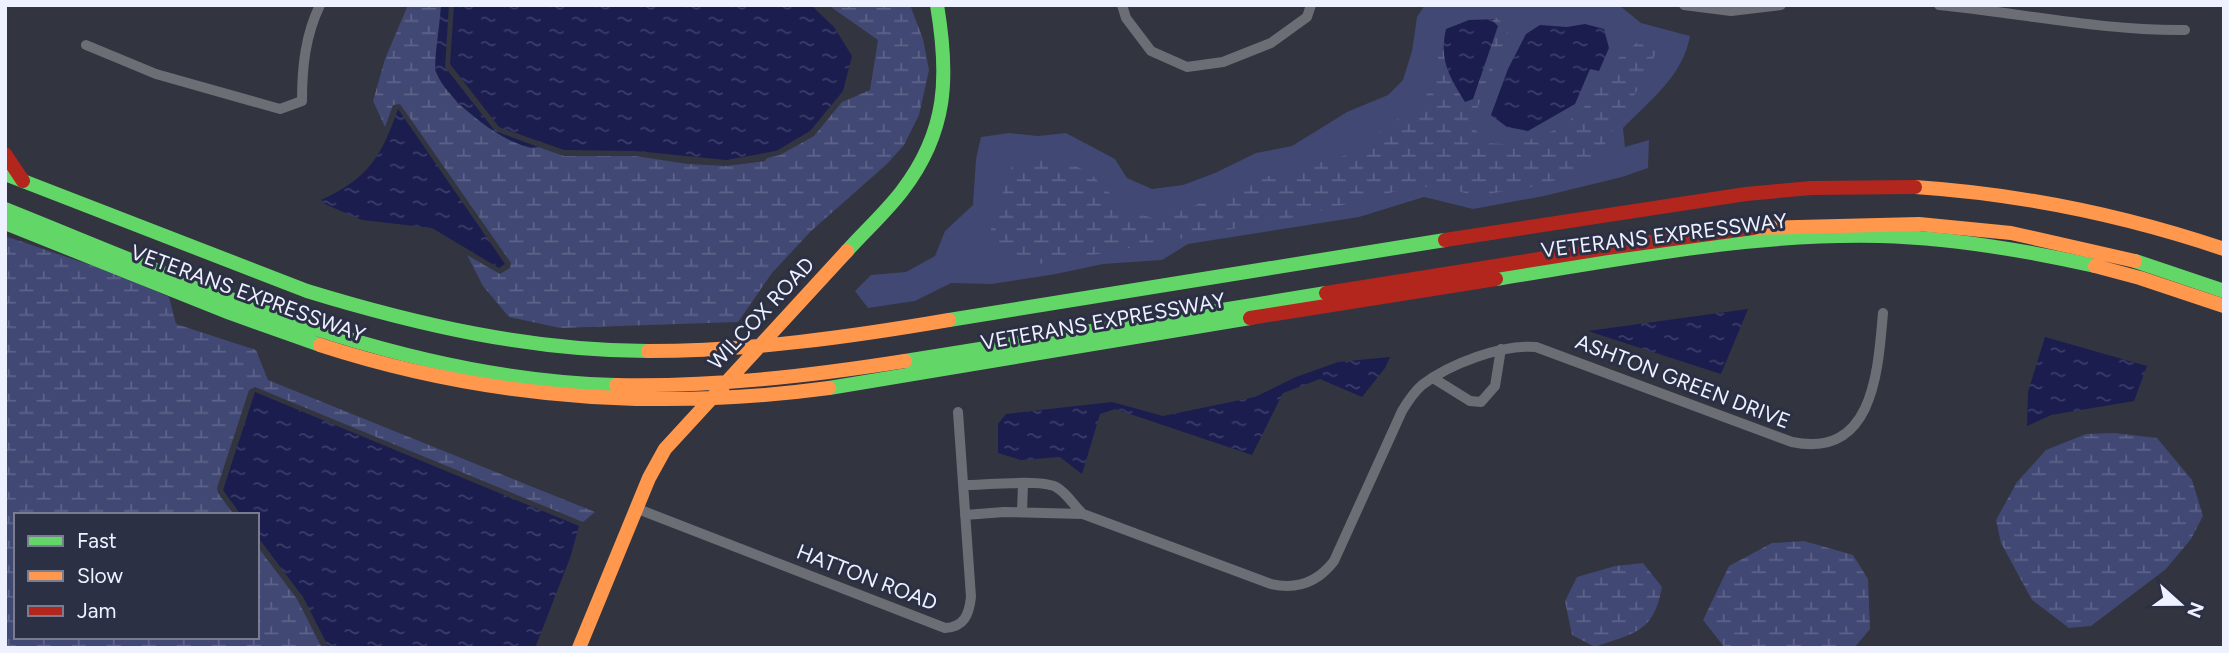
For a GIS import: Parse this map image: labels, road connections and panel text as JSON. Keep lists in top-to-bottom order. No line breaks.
{"streets":{"main road":["VETERANS EXPRESSWAY","WILCOX ROAD"],"street":["ASHTON GREEN DRIVE","HATTON ROAD"]},"crossings":[["WILCOX ROAD","HATTON ROAD"],["ASHTON GREEN DRIVE","HATTON ROAD"]],"legend":["Fast","Slow","Jam"],"north":"right"}
